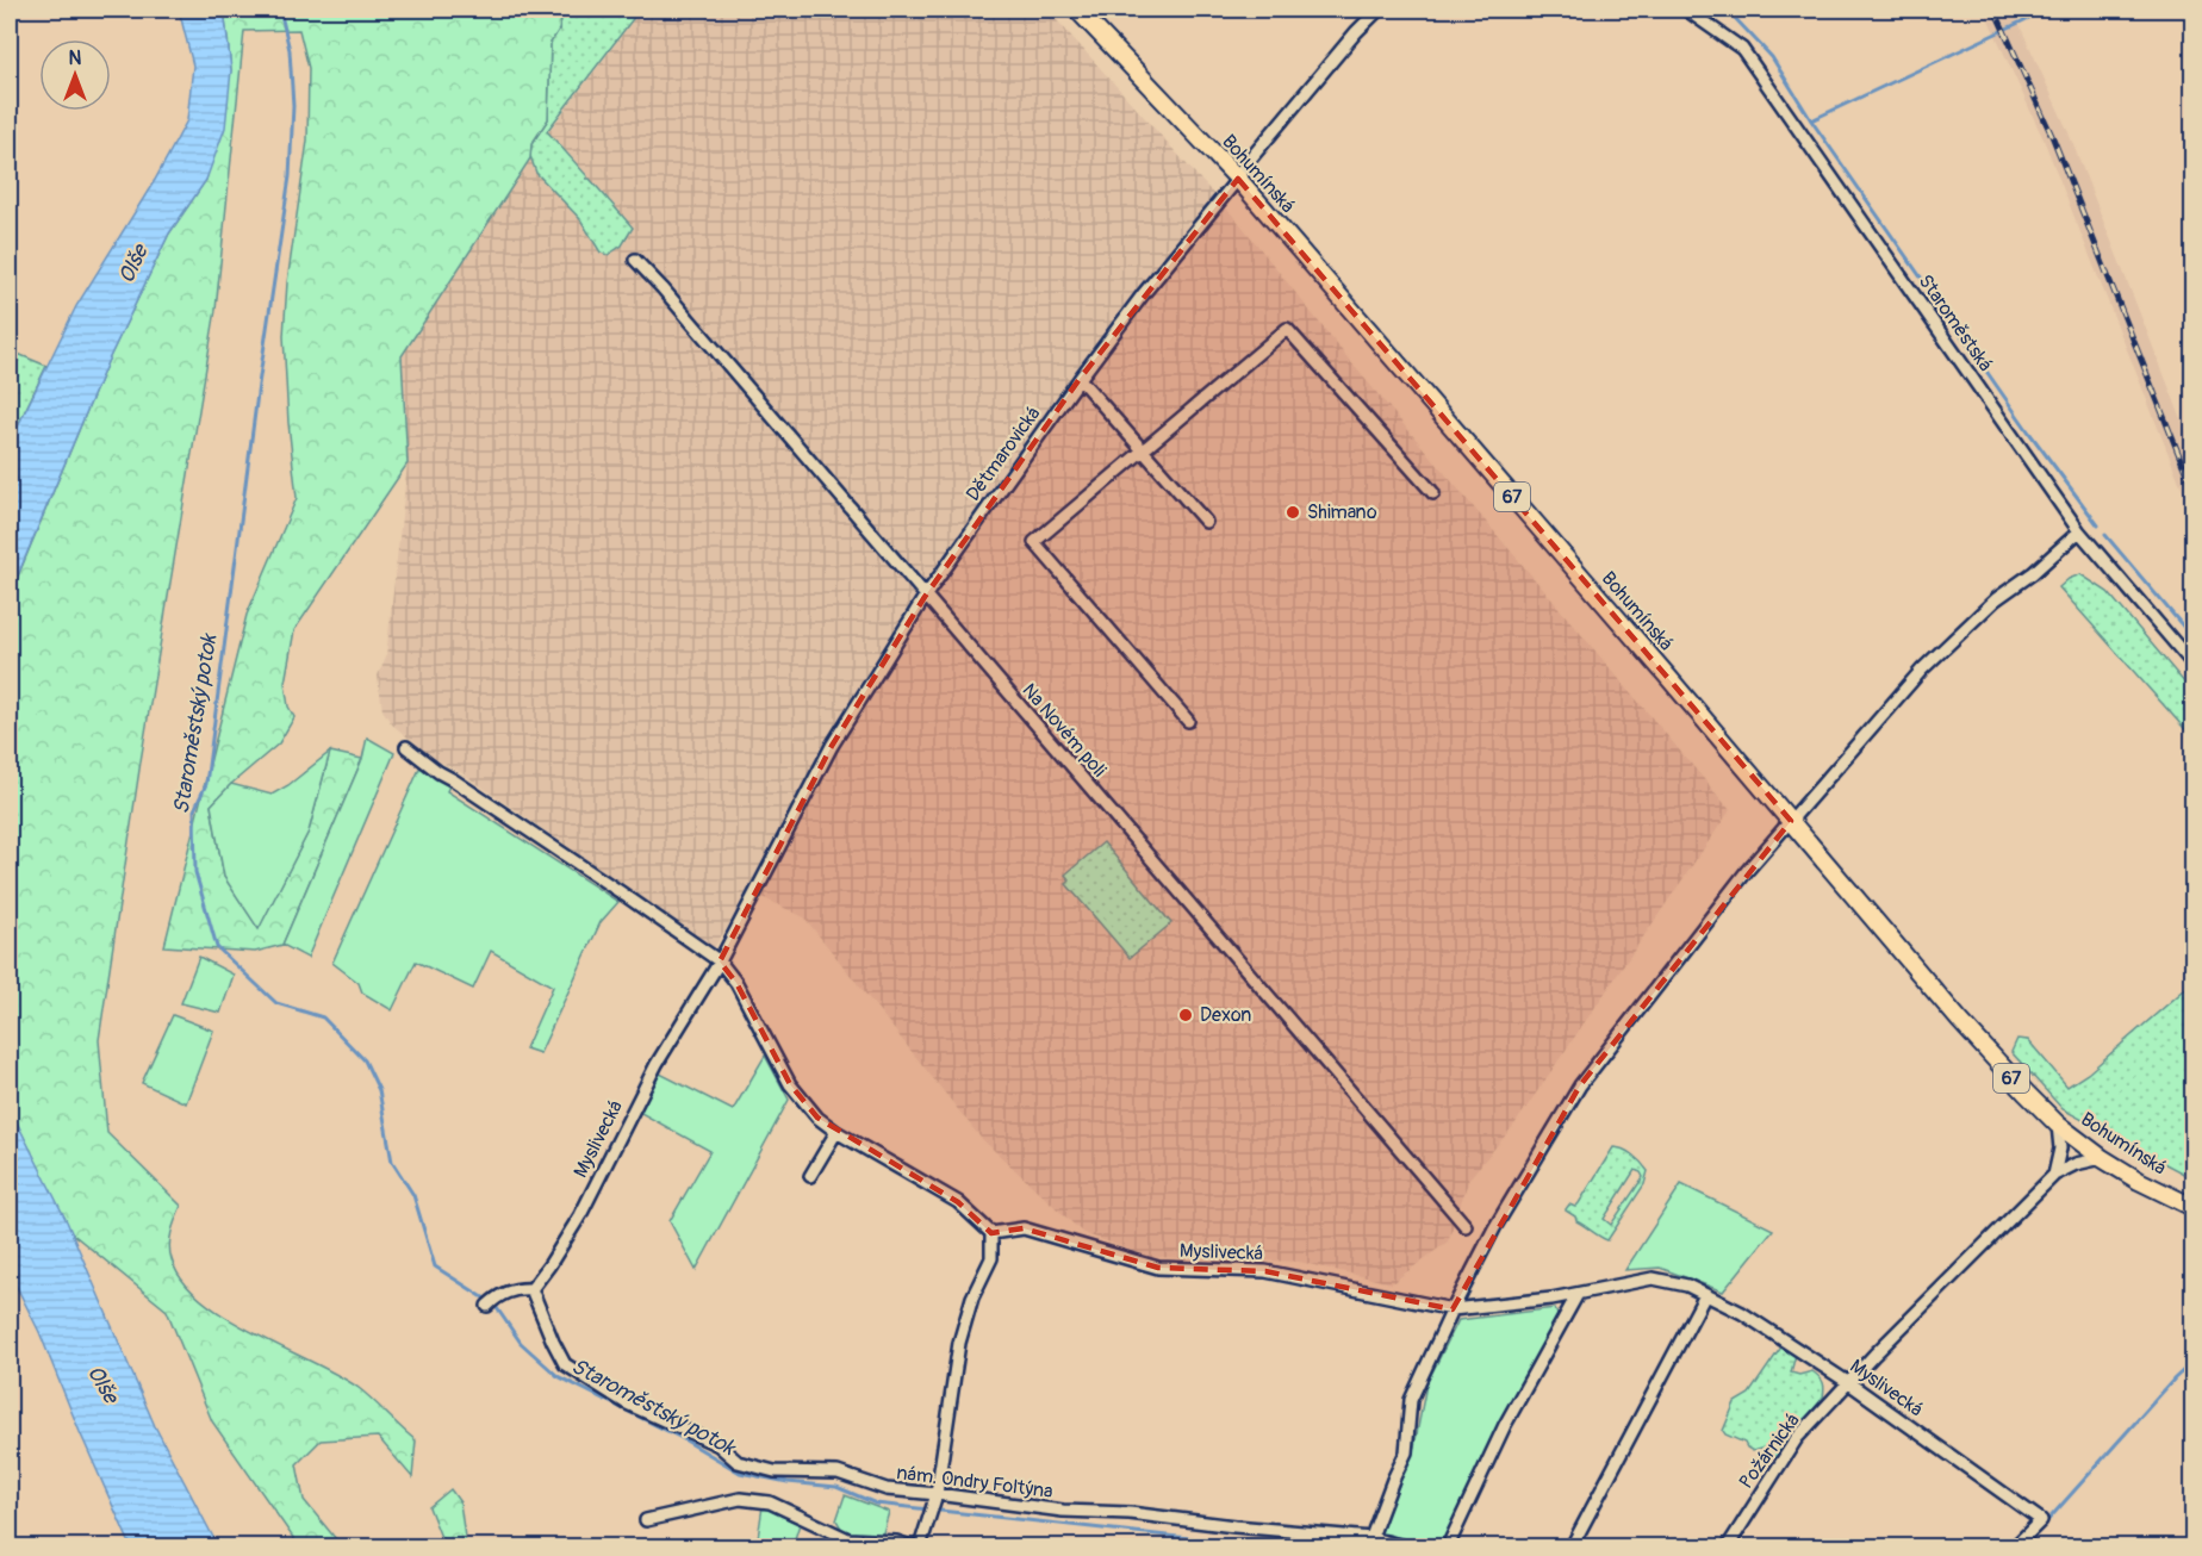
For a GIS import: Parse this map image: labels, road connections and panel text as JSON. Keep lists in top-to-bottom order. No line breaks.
{"streets":{"main road":["Bohumínská","67"],"street":["Staroměstská","Dětmarovická","Na Novém poli","Myslivecká","Požárnická","nám. Ondry Foltýna"]},"crossings":[["Bohumínská","Dětmarovická"],["Dětmarovická","Na Novém poli"],["Dětmarovická","Myslivecká"],["Myslivecká","Požárnická"],["Myslivecká","nám. Ondry Foltýna"]],"water":["Olše","Staroměstský potok"],"places":["Shimano","Dexon"],"north":"top"}
